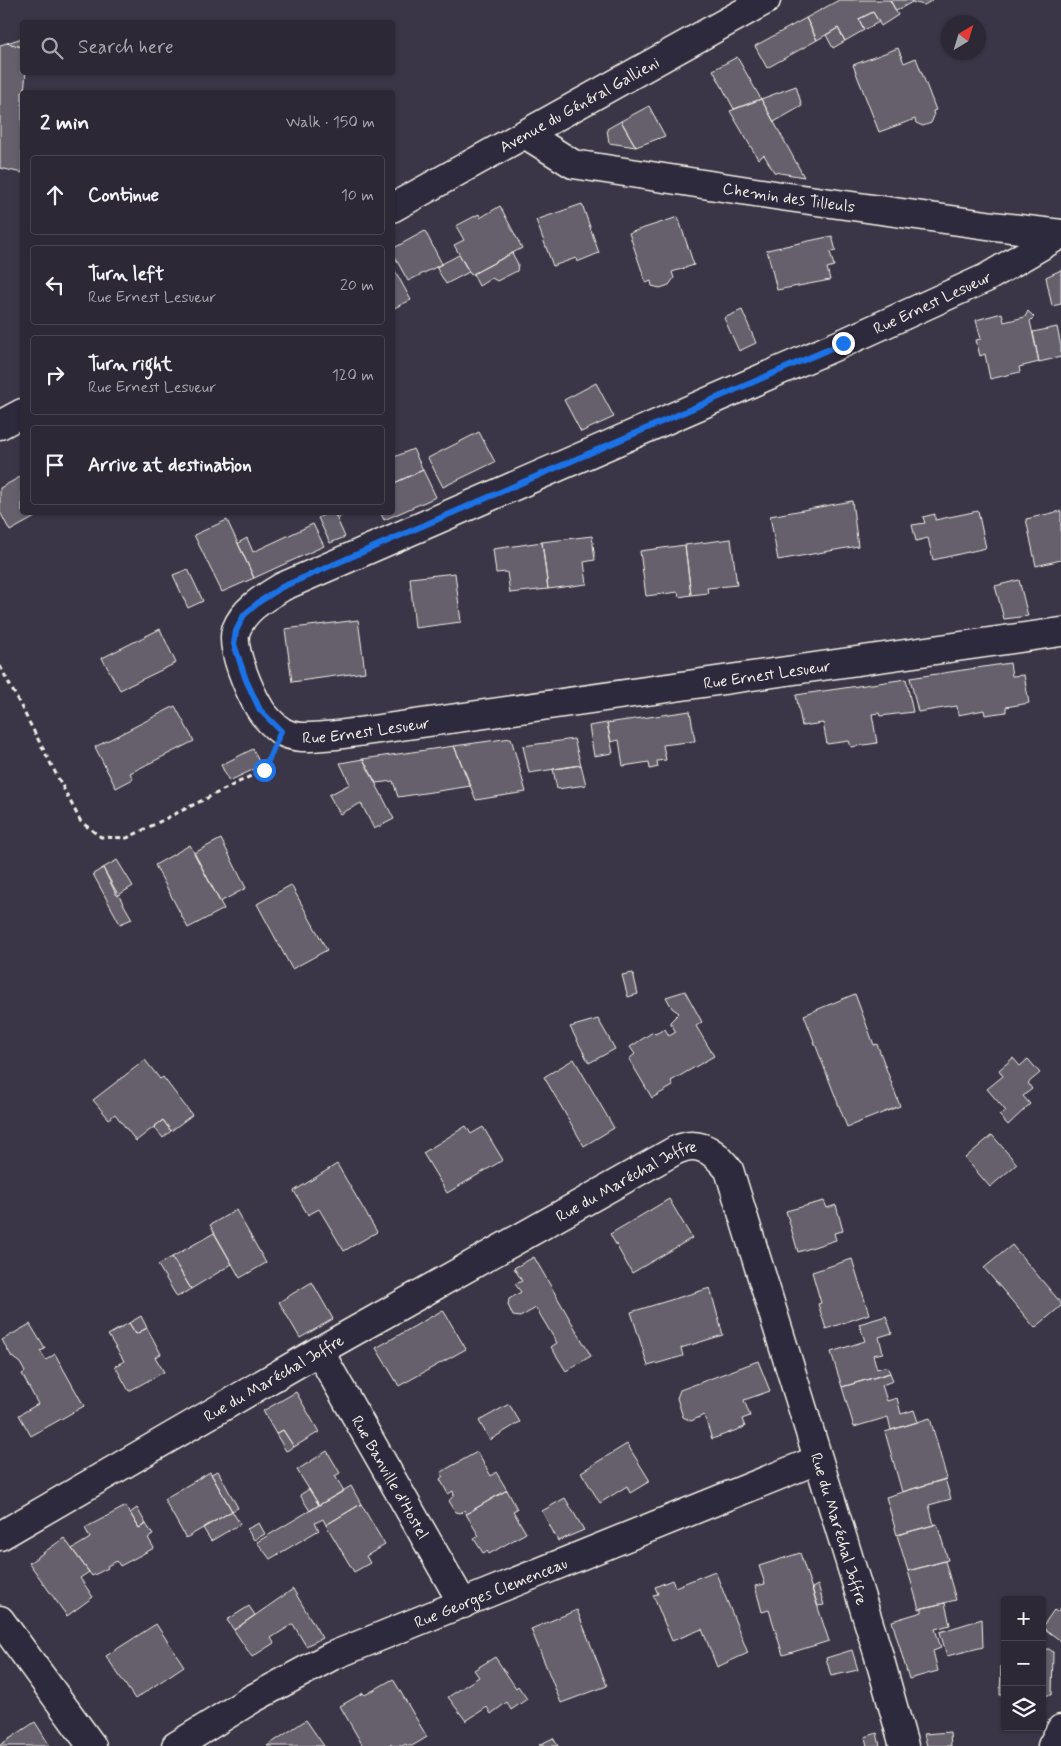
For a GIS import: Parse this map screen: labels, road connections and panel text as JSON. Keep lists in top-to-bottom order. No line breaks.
{"streets":{"street":["Avenue du Général Gallieni","Chemin des Tilleuls","Rue Ernest Lesueur","Rue du Maréchal Joffre","Rue Banville d'Hostel","Rue Georges Clemenceau"]},"crossings":[["Avenue du Général Gallieni","Chemin des Tilleuls"],["Chemin des Tilleuls","Rue Ernest Lesueur"],["Rue du Maréchal Joffre","Rue Banville d'Hostel"],["Rue du Maréchal Joffre","Rue Georges Clemenceau"],["Rue Banville d'Hostel","Rue Georges Clemenceau"]],"north":"top right","page":{"search":"Search here","heading":["2 min","Walk · 150 m"],"list":[["Continue","10 m"],["Turn left","Rue Ernest Lesueur","20 m"],["Turn right","Rue Ernest Lesueur","120 m"],"Arrive at destination"],"map_buttons":["+","−"]}}
